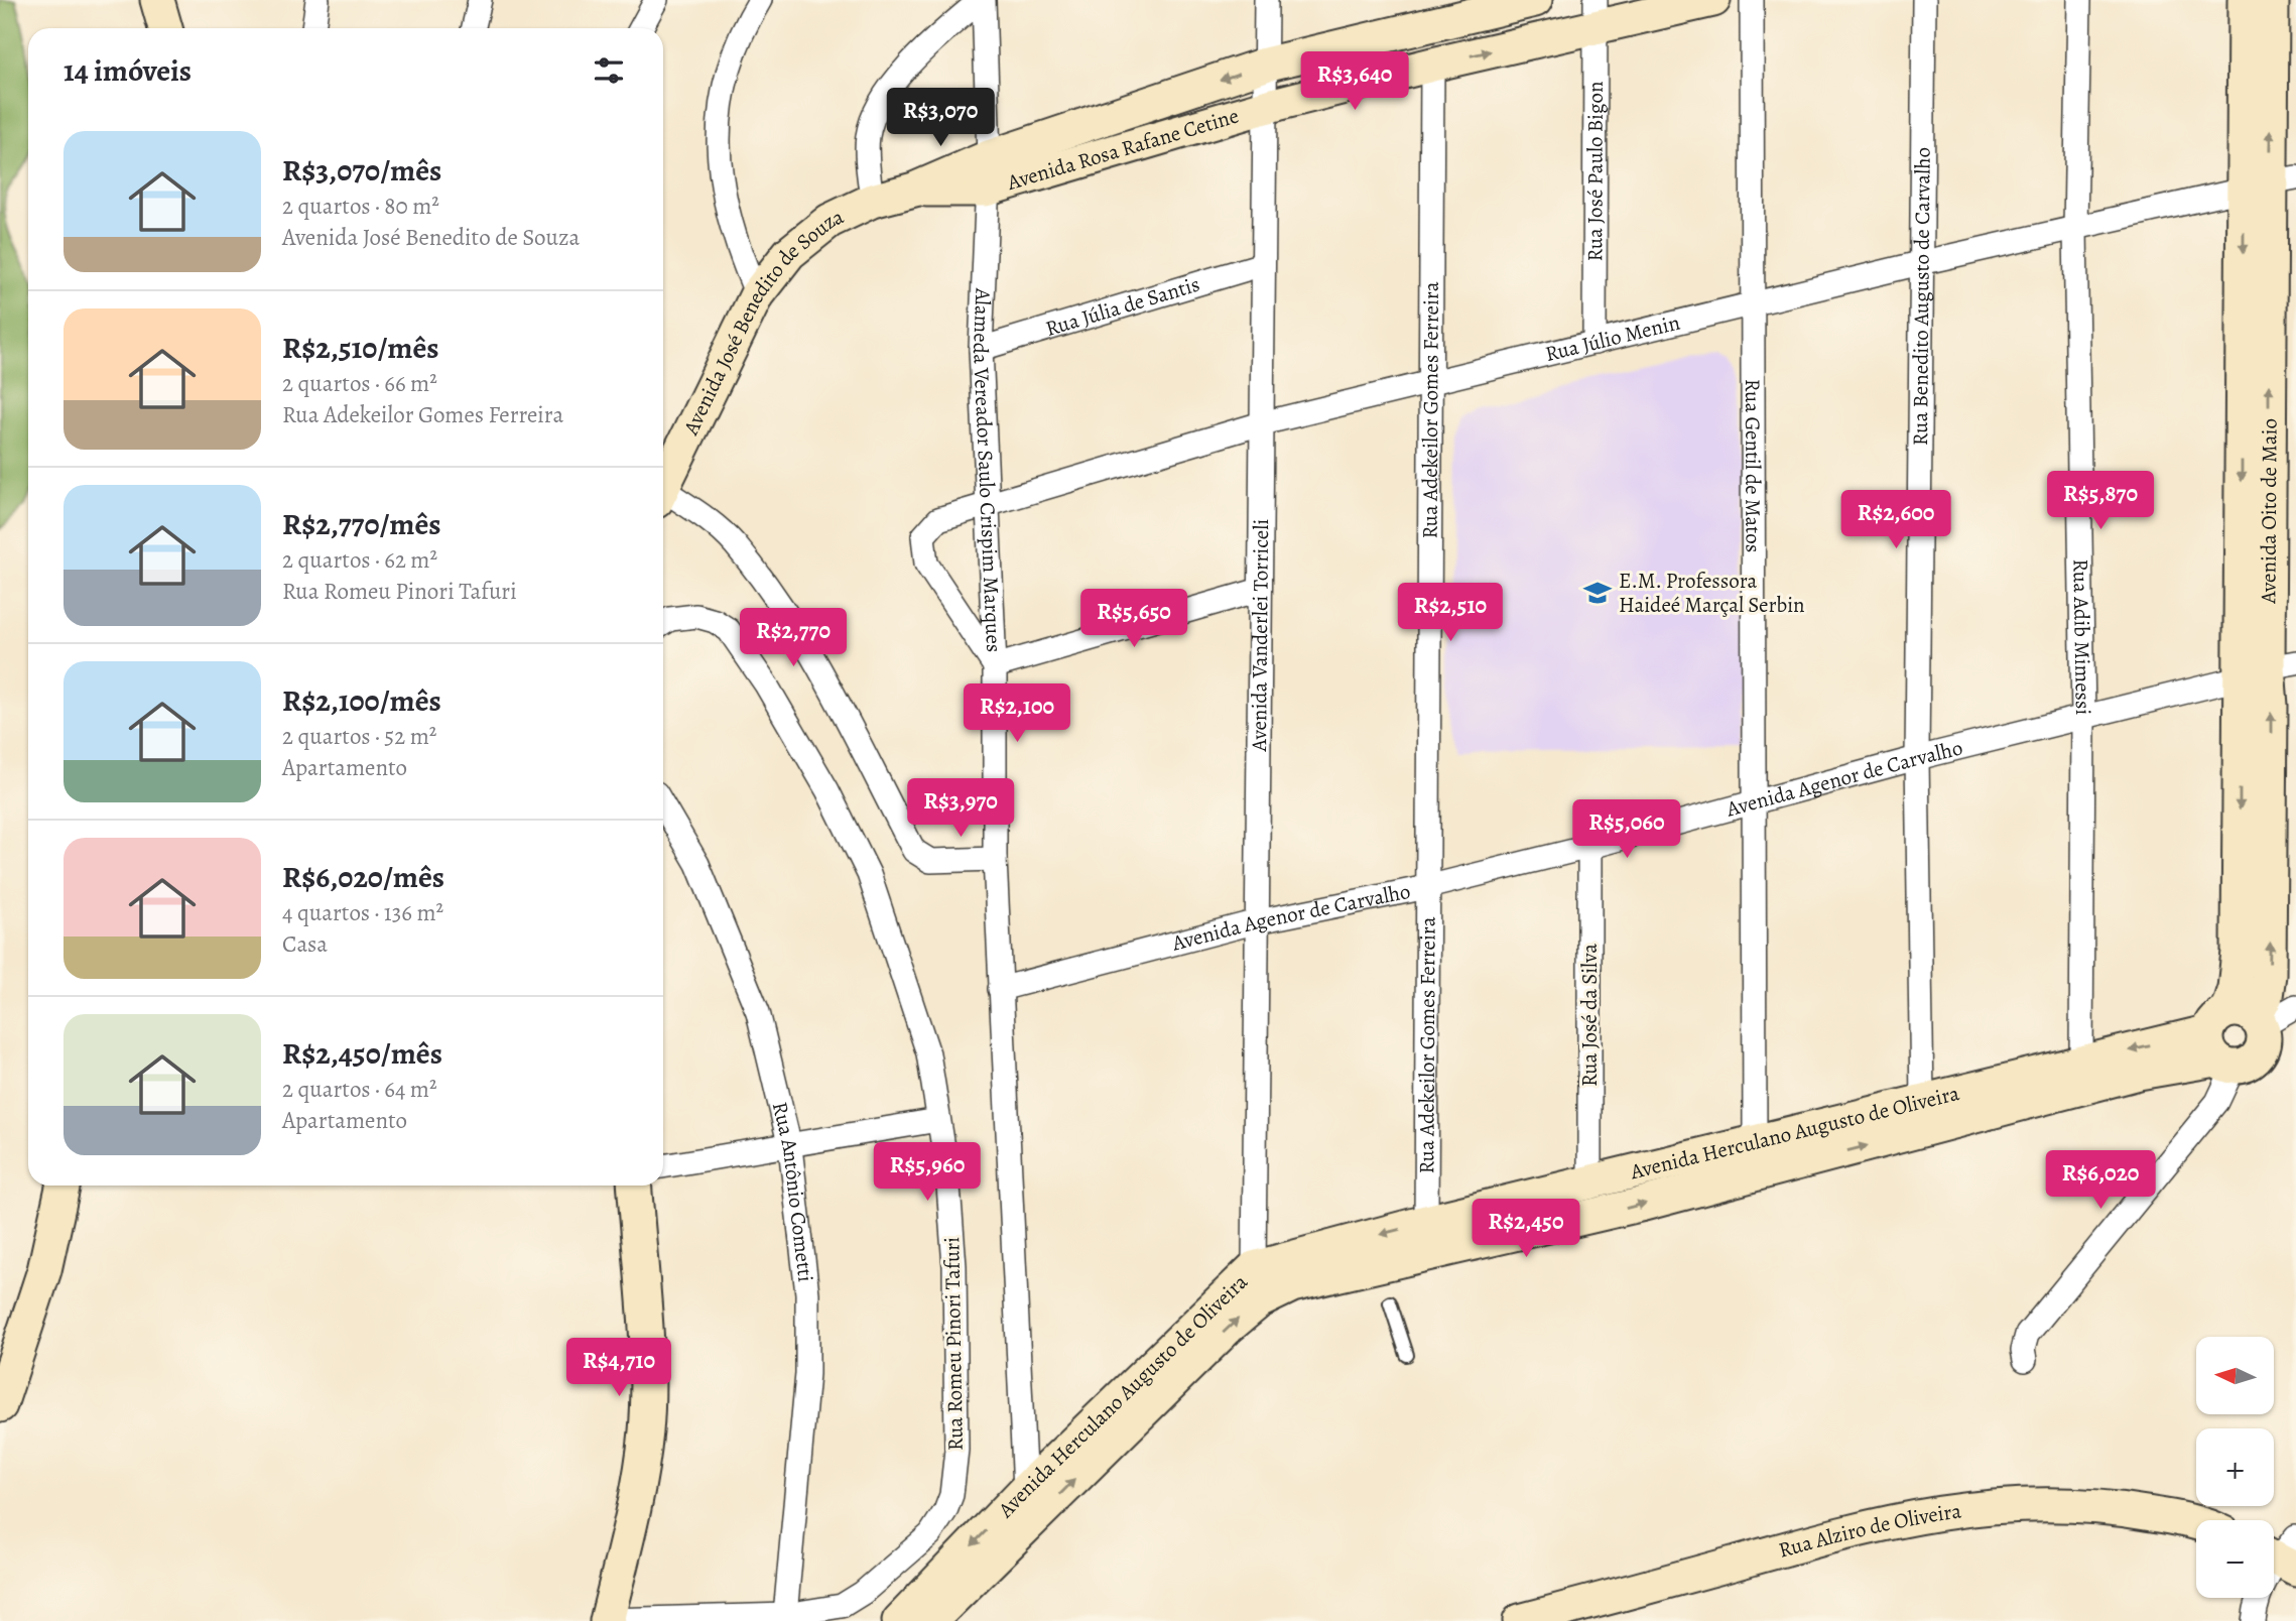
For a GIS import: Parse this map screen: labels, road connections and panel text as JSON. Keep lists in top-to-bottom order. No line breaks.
{"streets":{"street":["Avenida Rosa Rafane Cetine","Rua José Paulo Bigon","Rua Benedito Augusto de Carvalho","Rua Júlia de Santis","Avenida José Benedito de Souza","Rua Júlio Menin","Rua Adekeilor Gomes Ferreira","Rua Gentil de Matos","Alameda Vereador Saulo Crispim Marques","Avenida Oito de Maio","Avenida Vanderlei Torriceli","Rua Adib Mimessi","Avenida Agenor de Carvalho","Rua José da Silva","Avenida Herculano Augusto de Oliveira","Rua Antônio Cometti","Rua Romeu Pinori Tafuri","Rua Alziro de Oliveira"]},"crossings":[["Avenida Rosa Rafane Cetine","Rua José Paulo Bigon"],["Avenida Rosa Rafane Cetine","Avenida José Benedito de Souza"],["Avenida Rosa Rafane Cetine","Rua Adekeilor Gomes Ferreira"],["Avenida Rosa Rafane Cetine","Alameda Vereador Saulo Crispim Marques"],["Avenida Rosa Rafane Cetine","Avenida Vanderlei Torriceli"],["Rua José Paulo Bigon","Rua Júlio Menin"],["Rua Benedito Augusto de Carvalho","Rua Júlio Menin"],["Rua Benedito Augusto de Carvalho","Avenida Agenor de Carvalho"],["Rua Benedito Augusto de Carvalho","Avenida Herculano Augusto de Oliveira"],["Rua Júlia de Santis","Alameda Vereador Saulo Crispim Marques"],["Rua Júlia de Santis","Avenida Vanderlei Torriceli"],["Avenida José Benedito de Souza","Alameda Vereador Saulo Crispim Marques"],["Rua Júlio Menin","Rua Adekeilor Gomes Ferreira"],["Rua Júlio Menin","Rua Gentil de Matos"],["Rua Júlio Menin","Alameda Vereador Saulo Crispim Marques"],["Rua Júlio Menin","Avenida Oito de Maio"],["Rua Júlio Menin","Avenida Vanderlei Torriceli"],["Rua Júlio Menin","Rua Adib Mimessi"],["Rua Adekeilor Gomes Ferreira","Avenida Agenor de Carvalho"],["Rua Adekeilor Gomes Ferreira","Avenida Herculano Augusto de Oliveira"],["Rua Gentil de Matos","Avenida Agenor de Carvalho"],["Rua Gentil de Matos","Avenida Herculano Augusto de Oliveira"],["Alameda Vereador Saulo Crispim Marques","Avenida Agenor de Carvalho"],["Alameda Vereador Saulo Crispim Marques","Avenida Herculano Augusto de Oliveira"],["Avenida Oito de Maio","Avenida Agenor de Carvalho"],["Avenida Oito de Maio","Avenida Herculano Augusto de Oliveira"],["Avenida Vanderlei Torriceli","Avenida Agenor de Carvalho"],["Avenida Vanderlei Torriceli","Avenida Herculano Augusto de Oliveira"],["Rua Adib Mimessi","Avenida Agenor de Carvalho"],["Rua Adib Mimessi","Avenida Herculano Augusto de Oliveira"],["Avenida Agenor de Carvalho","Rua José da Silva"],["Rua José da Silva","Avenida Herculano Augusto de Oliveira"],["Rua Antônio Cometti","Rua Romeu Pinori Tafuri"]],"places":{"school or university":["E.M. Professora Haideé Marçal Serbin"]},"north":"left","page":{"heading":"14 imóveis","price":["R$3,640","R$3,070","R$5,870","R$2,600","R$2,510","R$5,650","R$2,770","R$2,100","R$3,970","R$5,060","R$5,960","R$6,020","R$2,450","R$4,710"],"list":[{"name":"R$3,070/mês","note":"2 quartos · 80 m² · Avenida José Benedito de Souza"},{"name":"R$2,510/mês","note":"2 quartos · 66 m² · Rua Adekeilor Gomes Ferreira"},{"name":"R$2,770/mês","note":"2 quartos · 62 m² · Rua Romeu Pinori Tafuri"},{"name":"R$2,100/mês","note":"2 quartos · 52 m² · Apartamento"},{"name":"R$6,020/mês","note":"4 quartos · 136 m² · Casa"},{"name":"R$2,450/mês","note":"2 quartos · 64 m² · Apartamento"}],"map_buttons":["+","−"]}}
